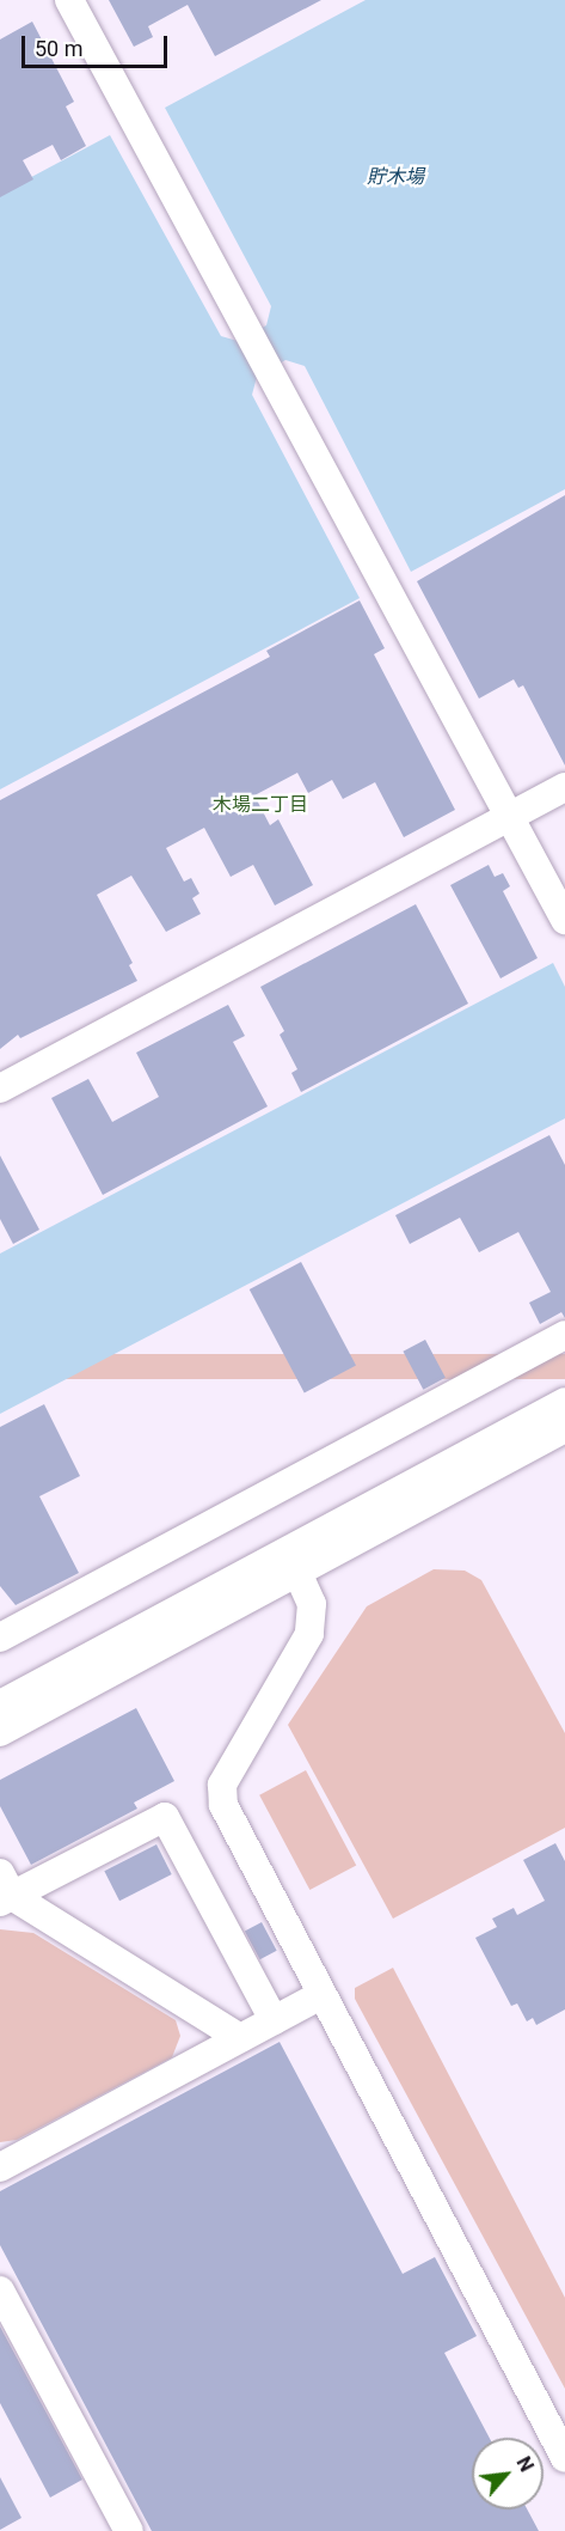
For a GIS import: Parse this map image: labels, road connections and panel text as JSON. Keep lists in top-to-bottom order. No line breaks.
{"districts":["木場二丁目"],"water":["貯木場"],"scale_bar":"50 m","north":"top right"}
